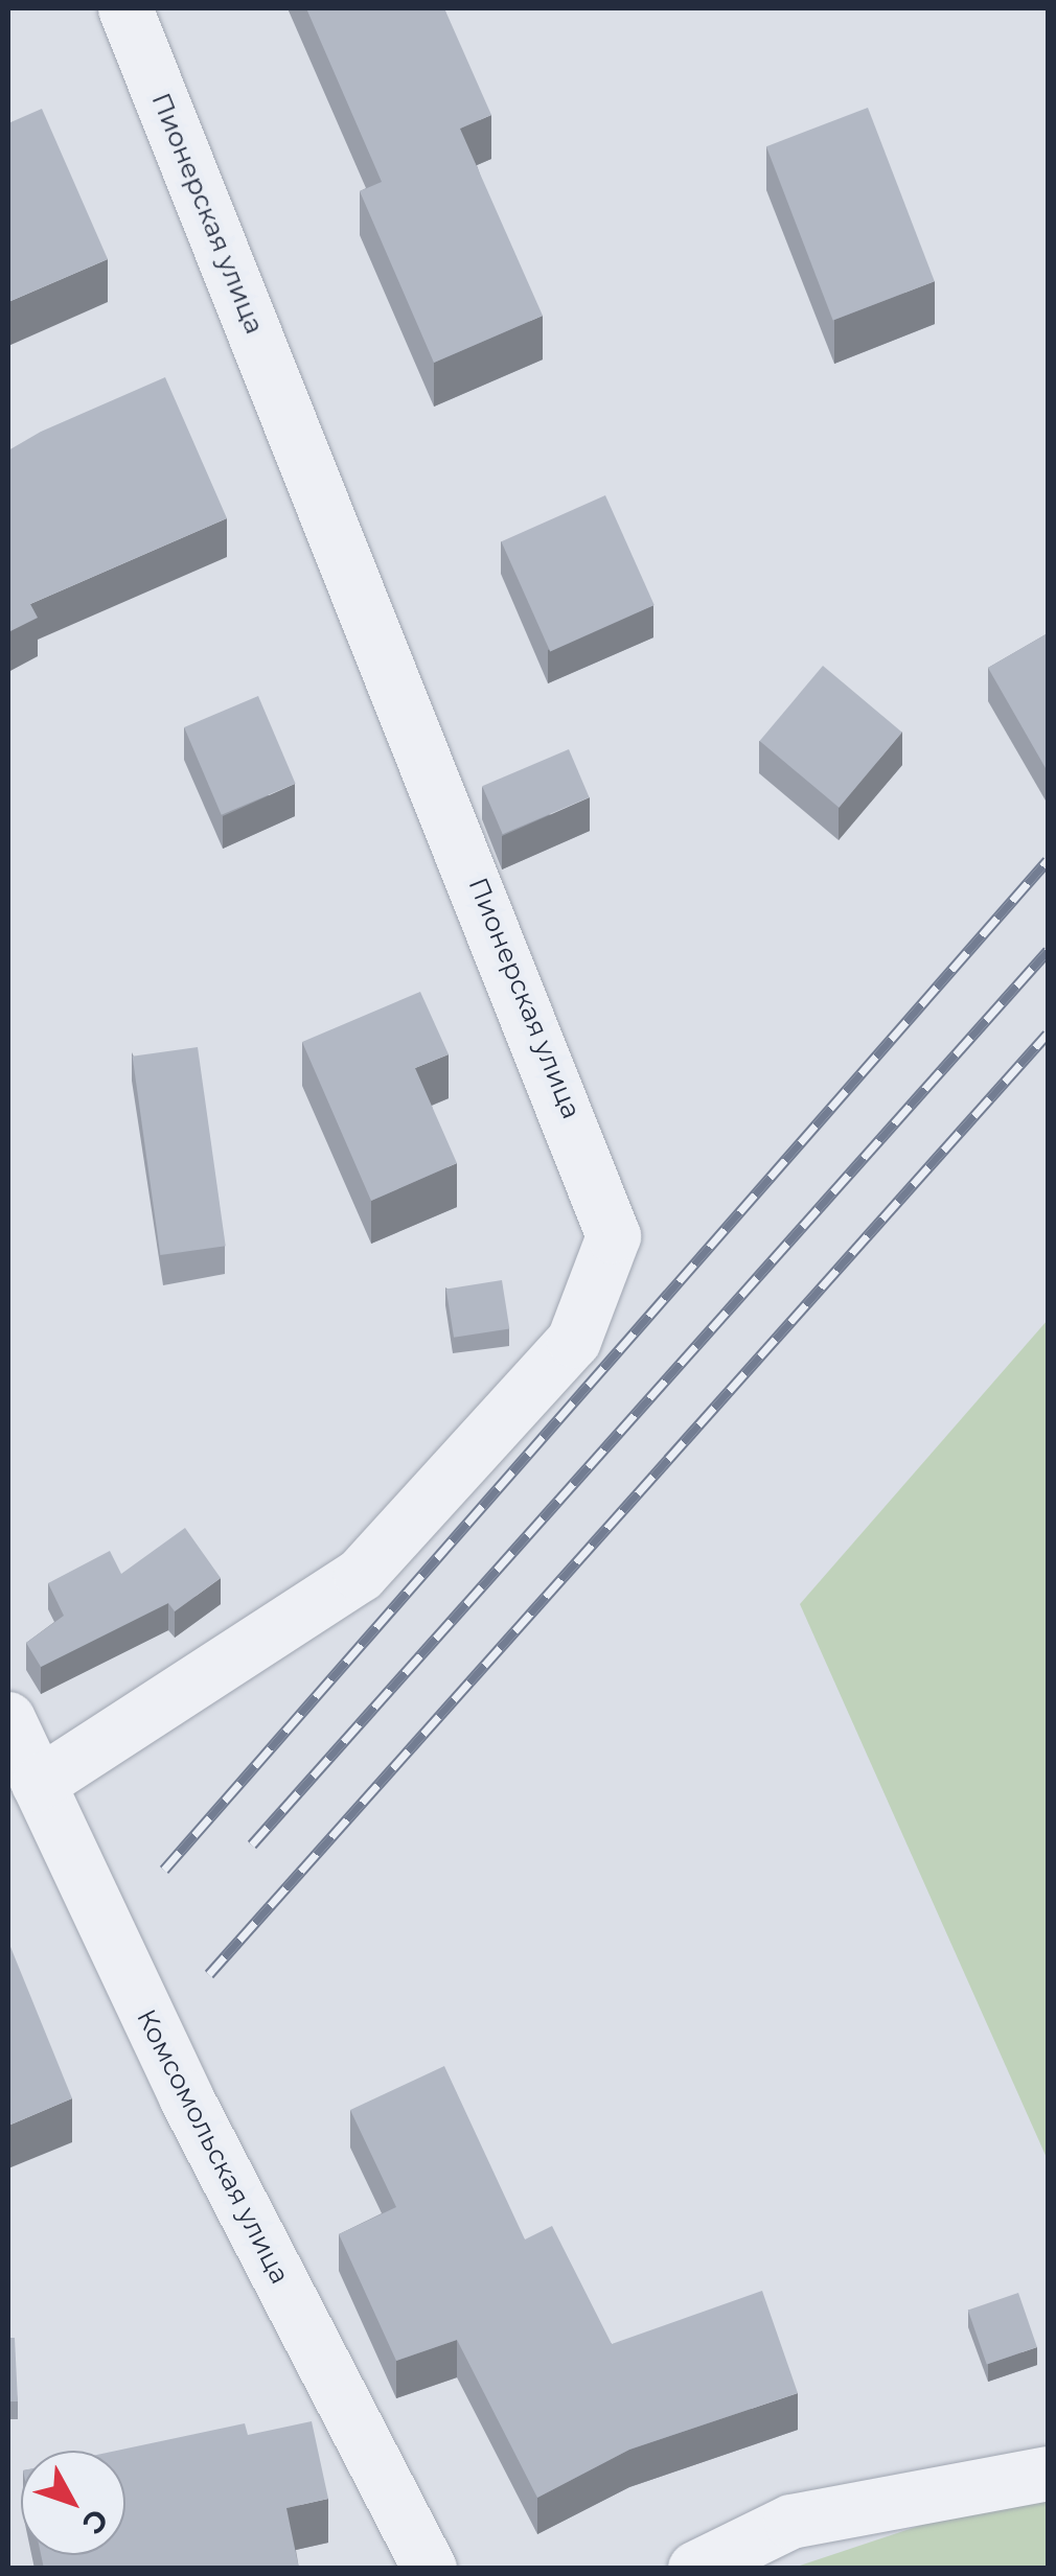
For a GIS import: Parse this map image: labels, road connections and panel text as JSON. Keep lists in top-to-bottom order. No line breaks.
{"streets":{"street":["Пионерская улица","Комсомольская улица"]},"crossings":[["Пионерская улица","Комсомольская улица"]],"north":"bottom right"}
